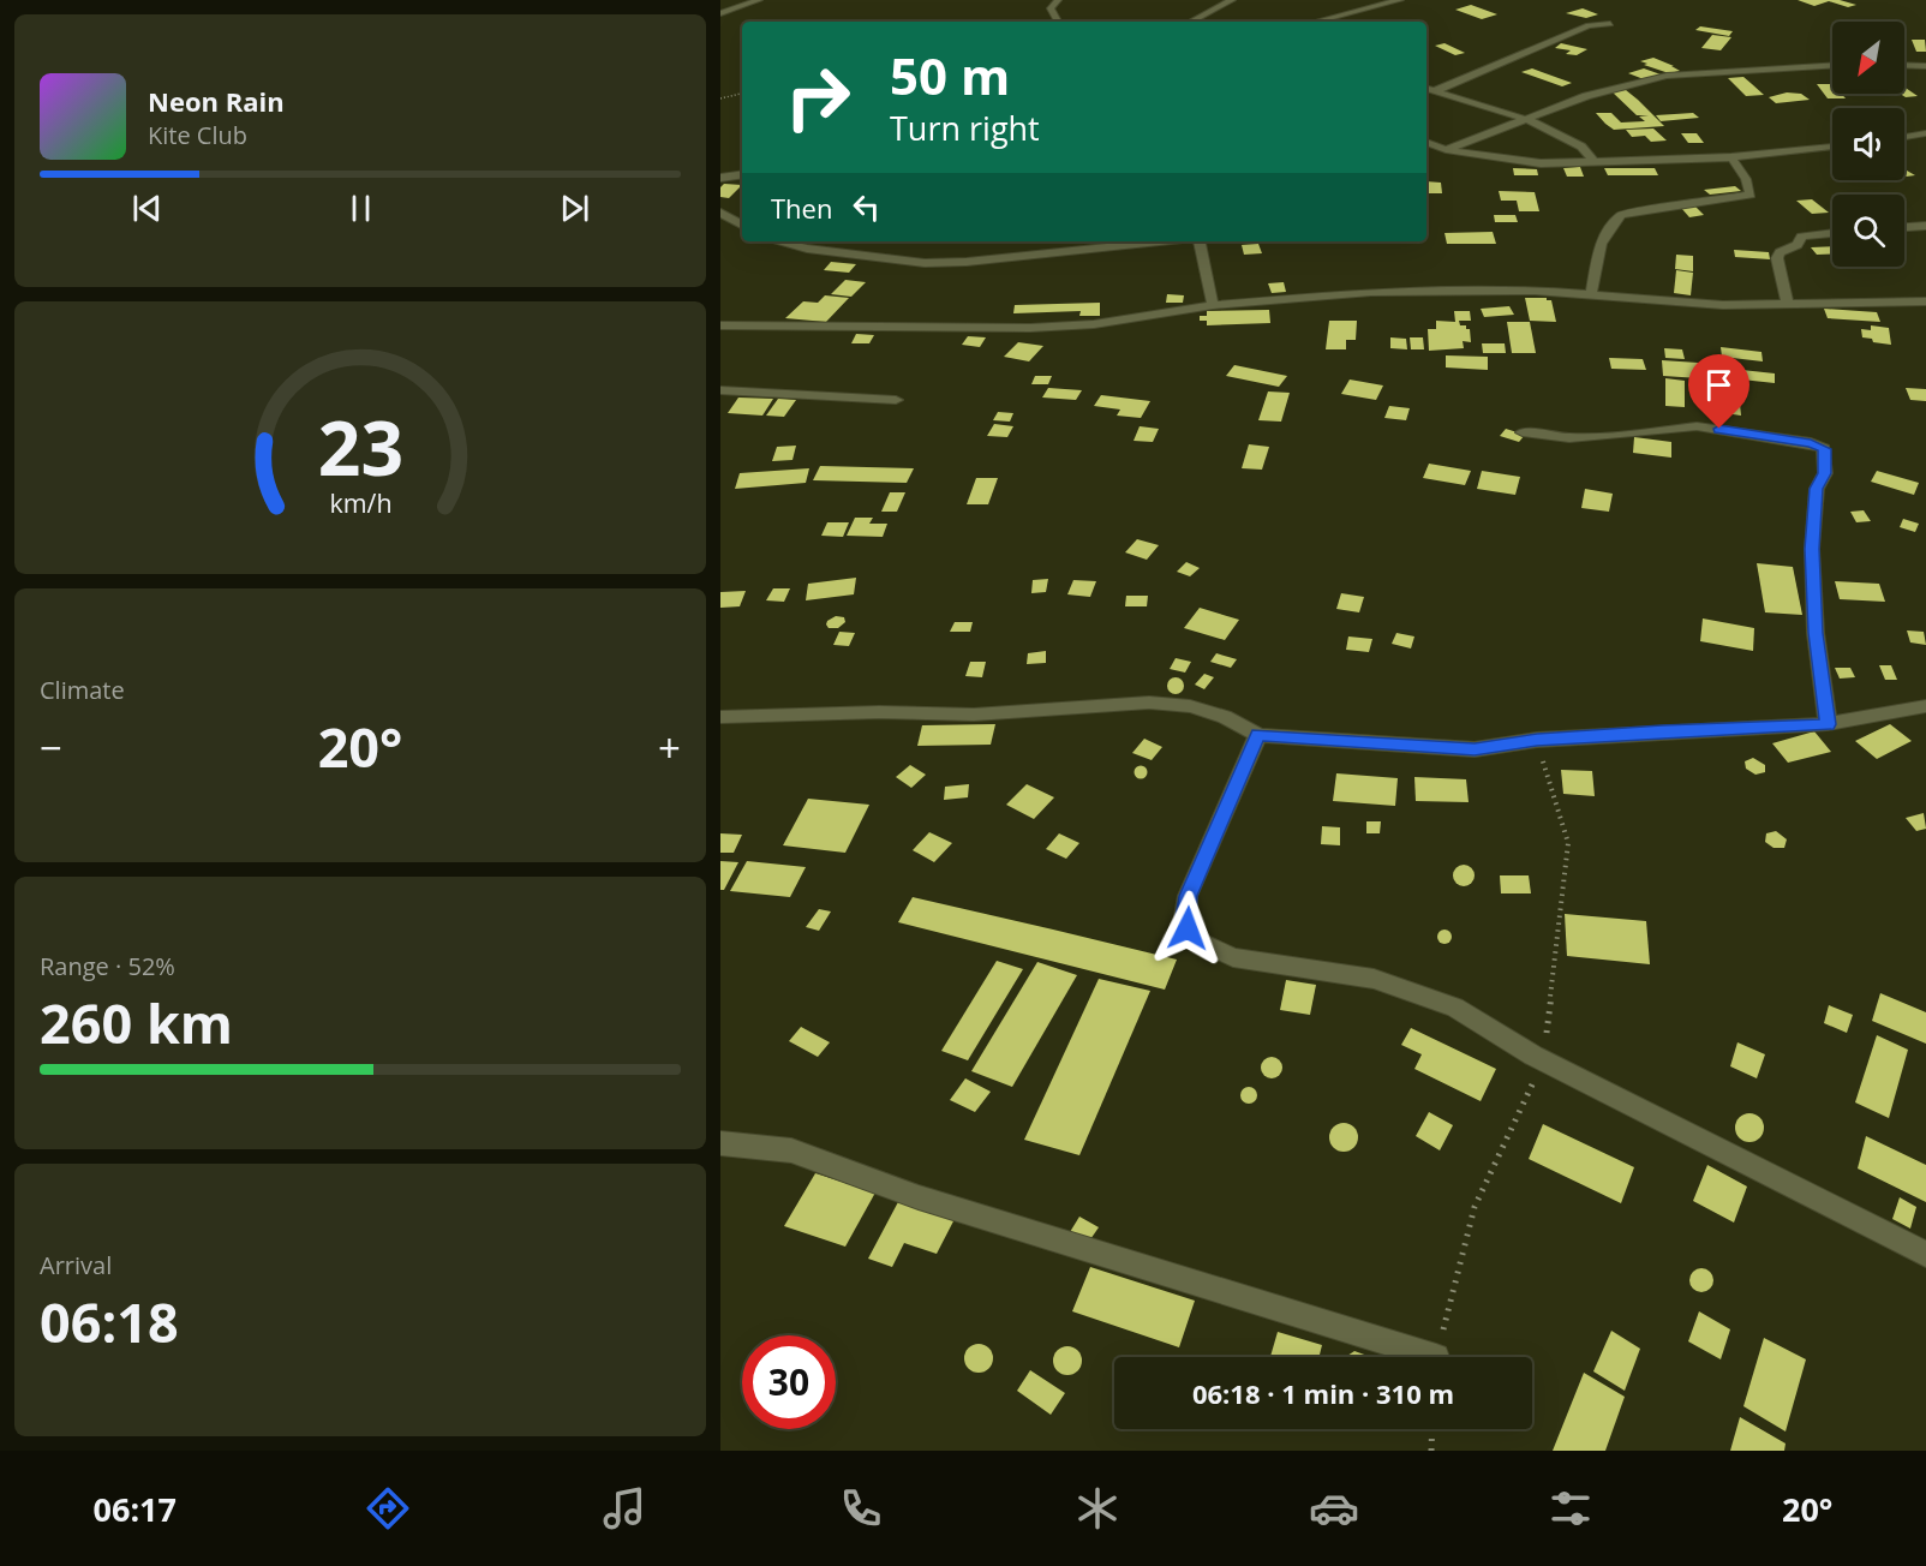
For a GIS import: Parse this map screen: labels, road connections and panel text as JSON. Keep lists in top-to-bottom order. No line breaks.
{"north":"bottom left","page":{"turn":["50 m","Turn right"],"song":["Neon Rain","Kite Club"],"then":"Then","tile":["Climate",["Range · 52%","260 km"],["Arrival","06:18"]],"heat":["−","20°","+"],"limit":"30","trip":"06:18 · 1 min · 310 m","tabs":["06:17","20°"],"gauge":["23","km/h"]}}
